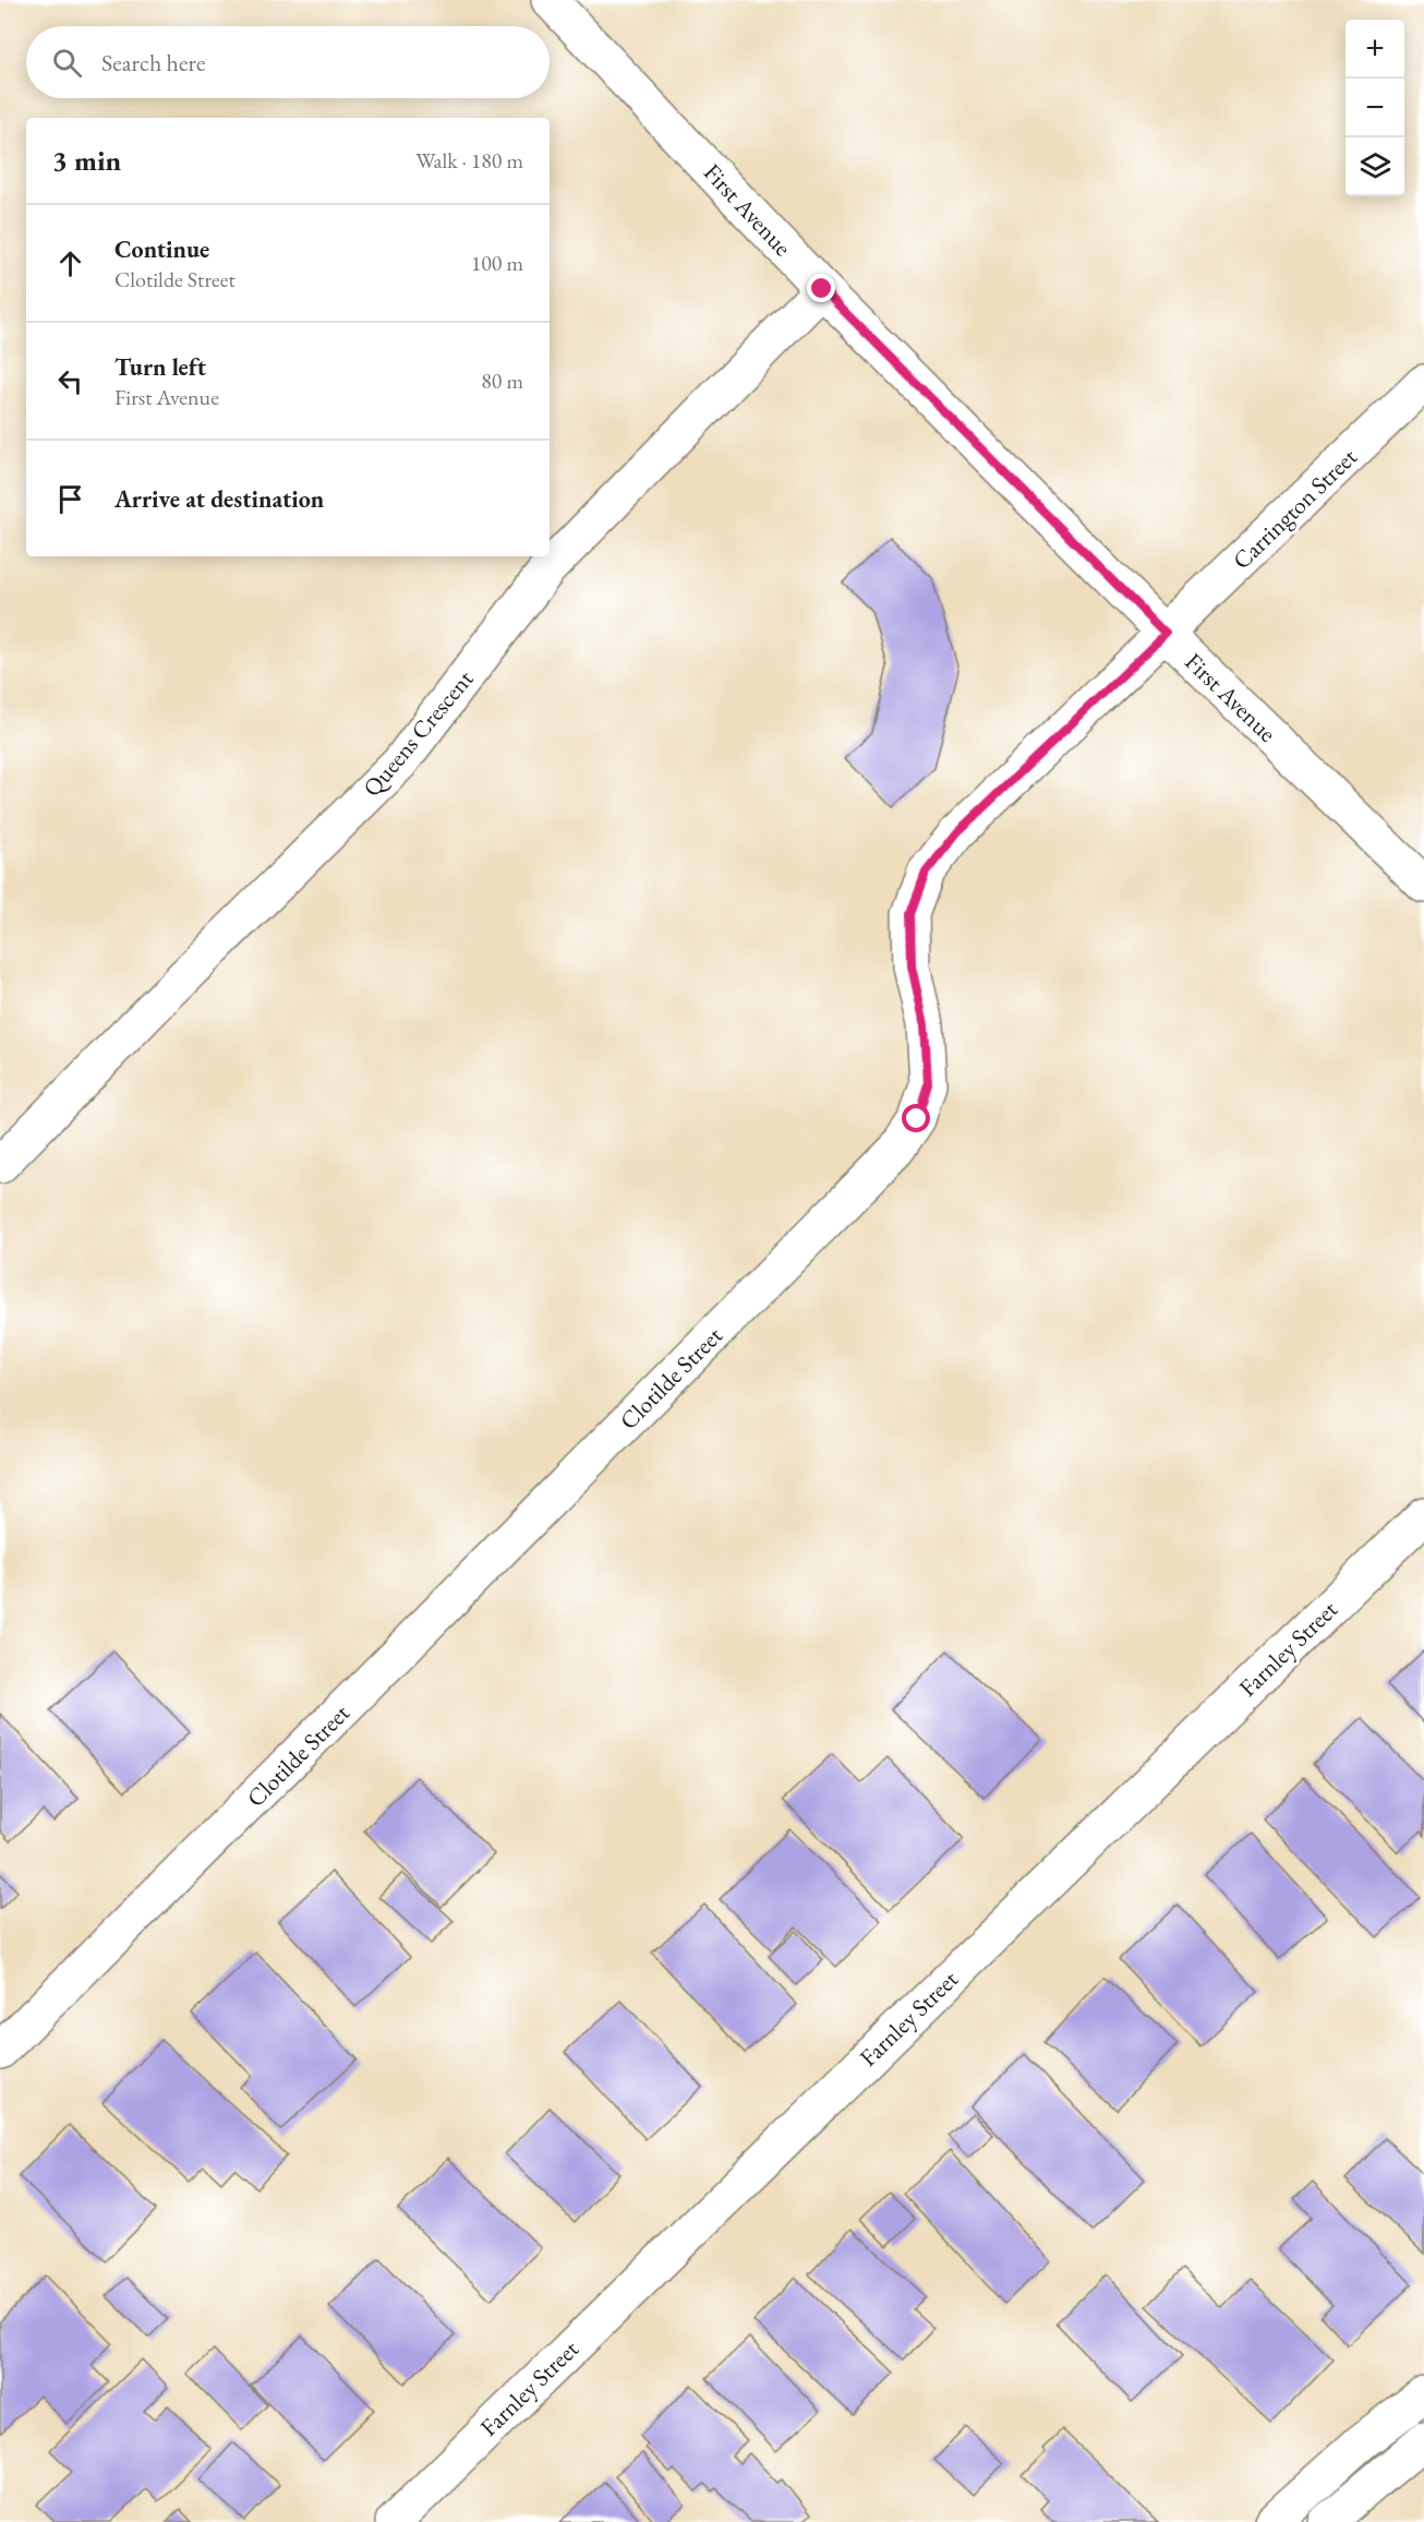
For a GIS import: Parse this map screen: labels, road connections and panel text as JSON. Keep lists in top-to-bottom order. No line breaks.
{"streets":{"street":["First Avenue","Carrington Street","Queens Crescent","Clotilde Street","Farnley Street"]},"crossings":[["First Avenue","Carrington Street"],["First Avenue","Queens Crescent"],["First Avenue","Clotilde Street"],["Carrington Street","Clotilde Street"]],"page":{"map_buttons":["+","−"],"search":"Search here","heading":["3 min","Walk · 180 m"],"list":[["Continue","Clotilde Street","100 m"],["Turn left","First Avenue","80 m"],"Arrive at destination"]}}
